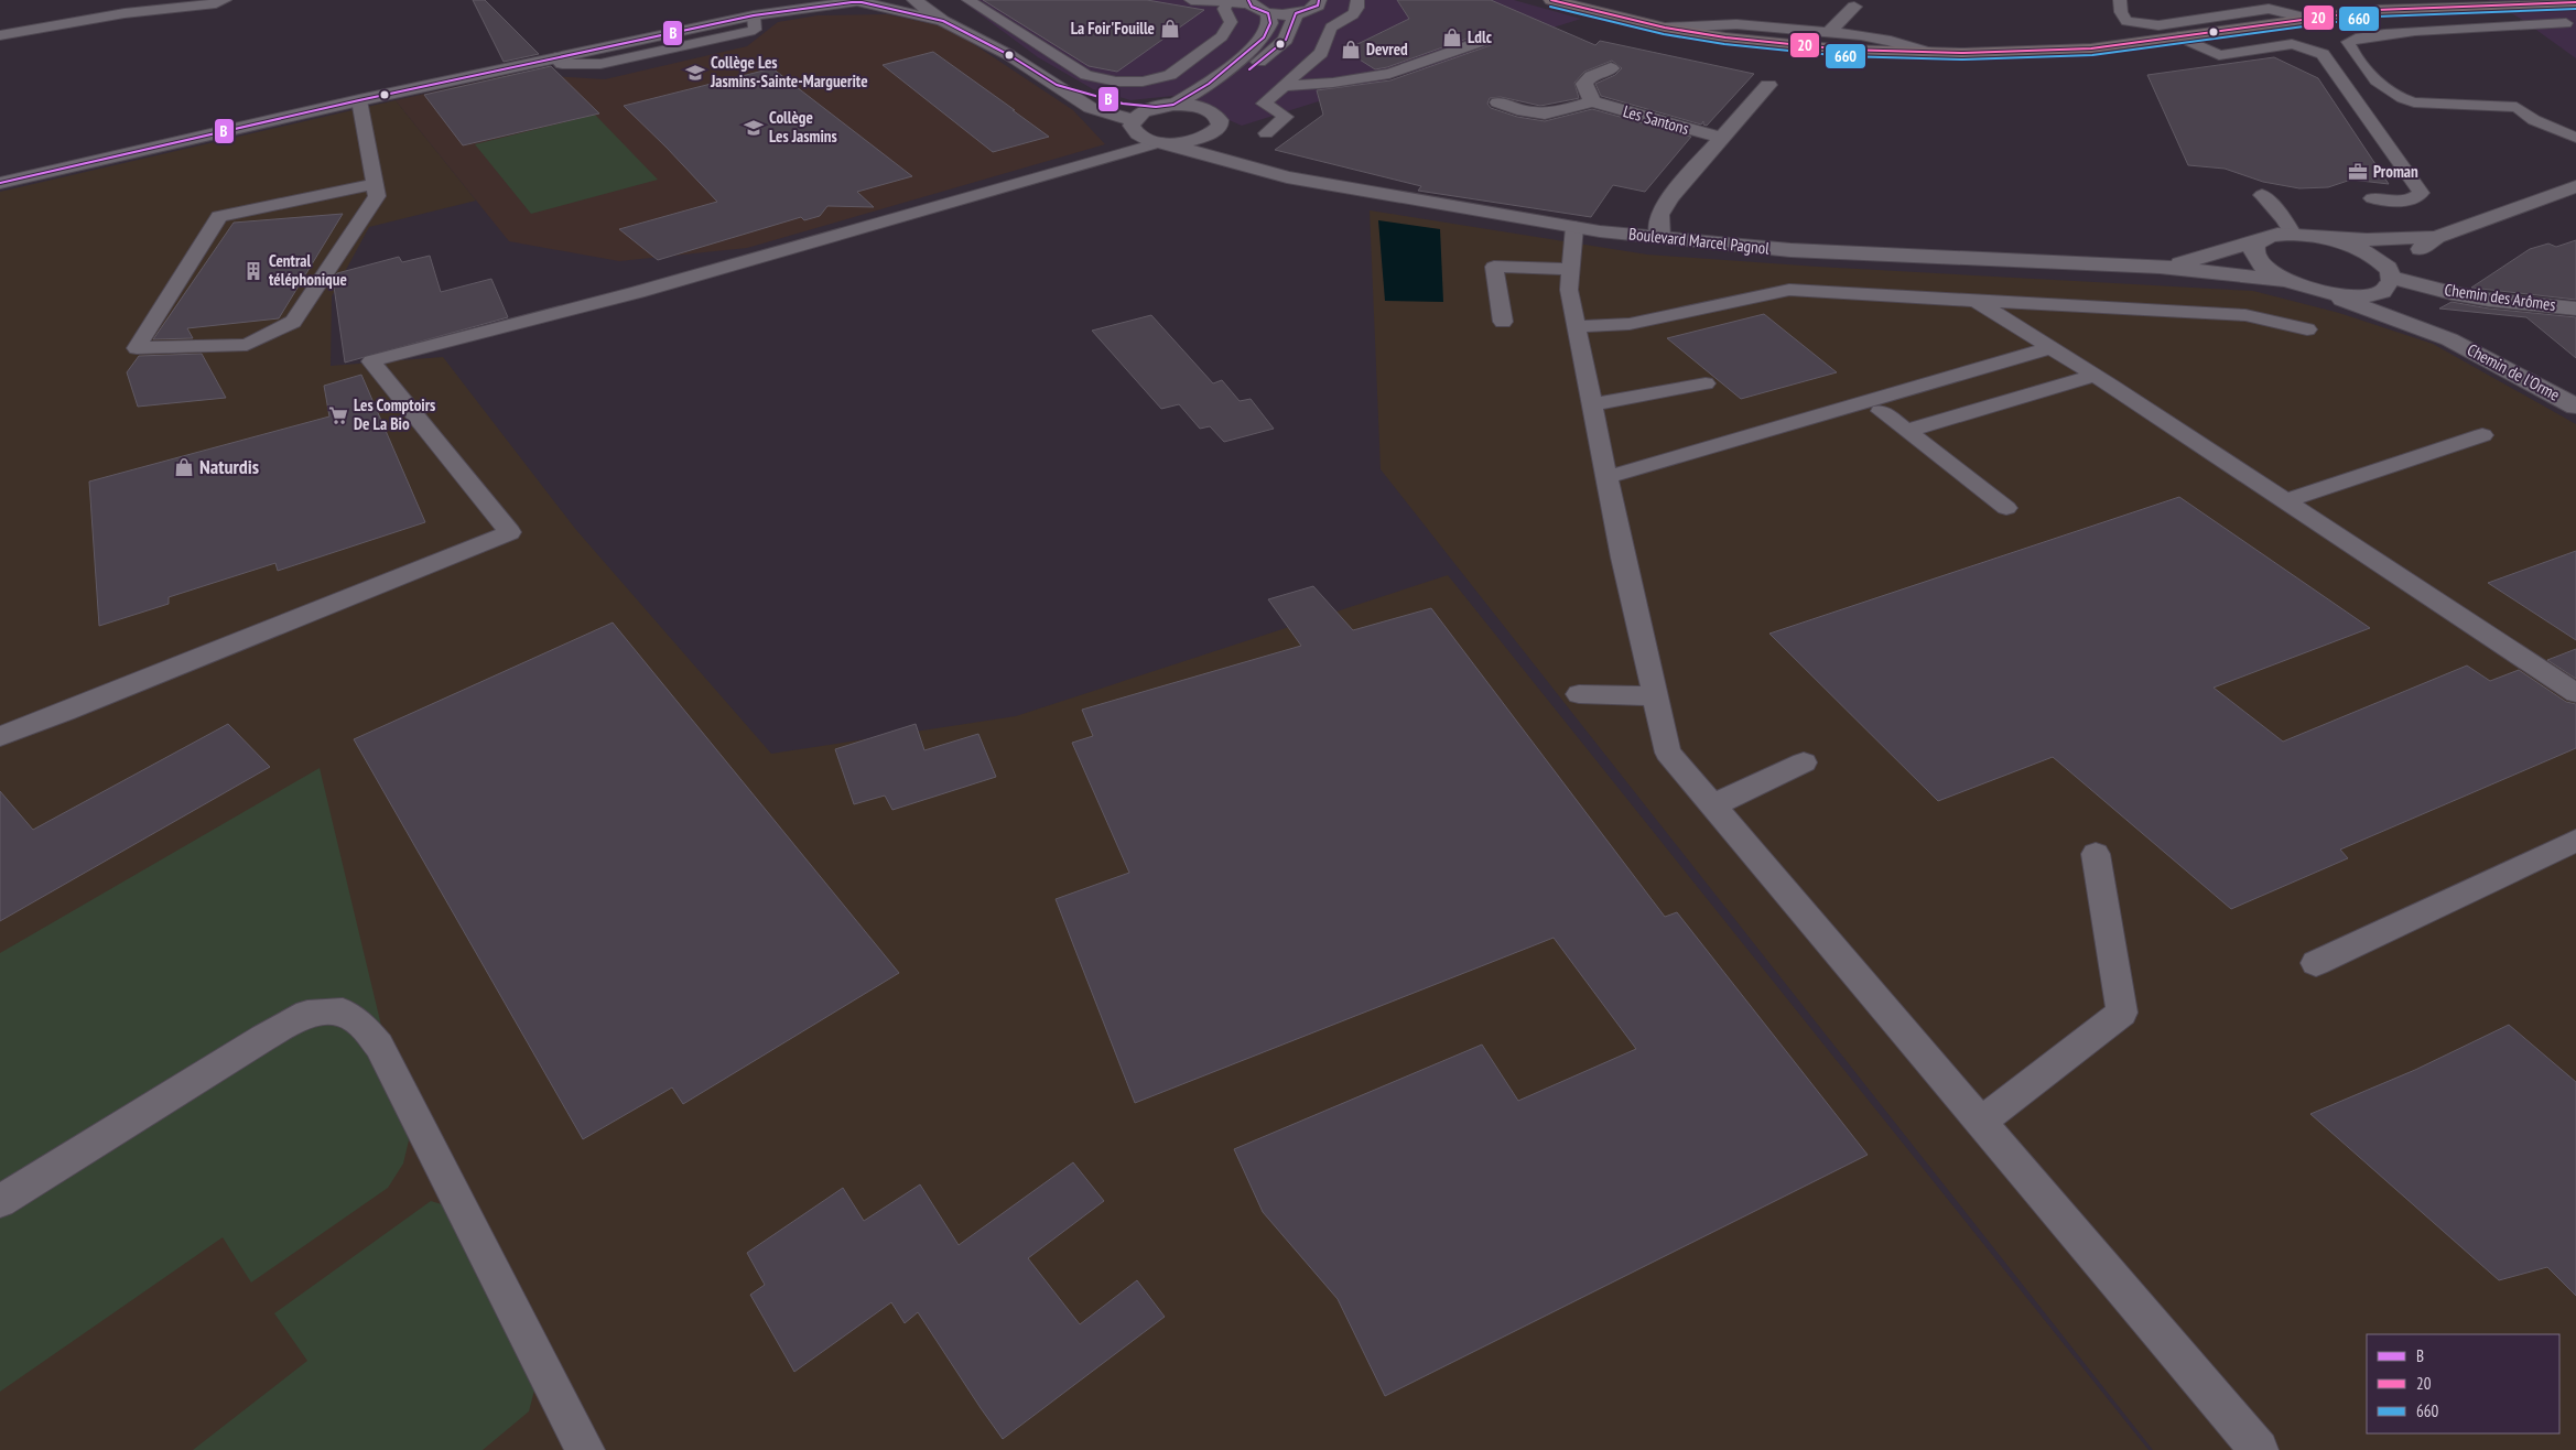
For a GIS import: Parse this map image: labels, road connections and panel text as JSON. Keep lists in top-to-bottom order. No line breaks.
{"streets":{"street":["Les Santons","Boulevard Marcel Pagnol","Chemin des Arômes","Chemin de l'Orme"]},"crossings":[["Les Santons","Boulevard Marcel Pagnol"],["Boulevard Marcel Pagnol","Chemin de l'Orme"],["Chemin des Arômes","Chemin de l'Orme"]],"places":{"shop":["La Foir'Fouille","Ldlc","Devred","Naturdis"],"school or university":["Collège Les Jasmins-Sainte-Marguerite","Collège Les Jasmins"],"office":["Proman"],"building":["Central téléphonique"],"supermarket":["Les Comptoirs De La Bio"]},"lines":["transit line B","transit line 20","transit line 660"],"legend":["B","20","660"]}
